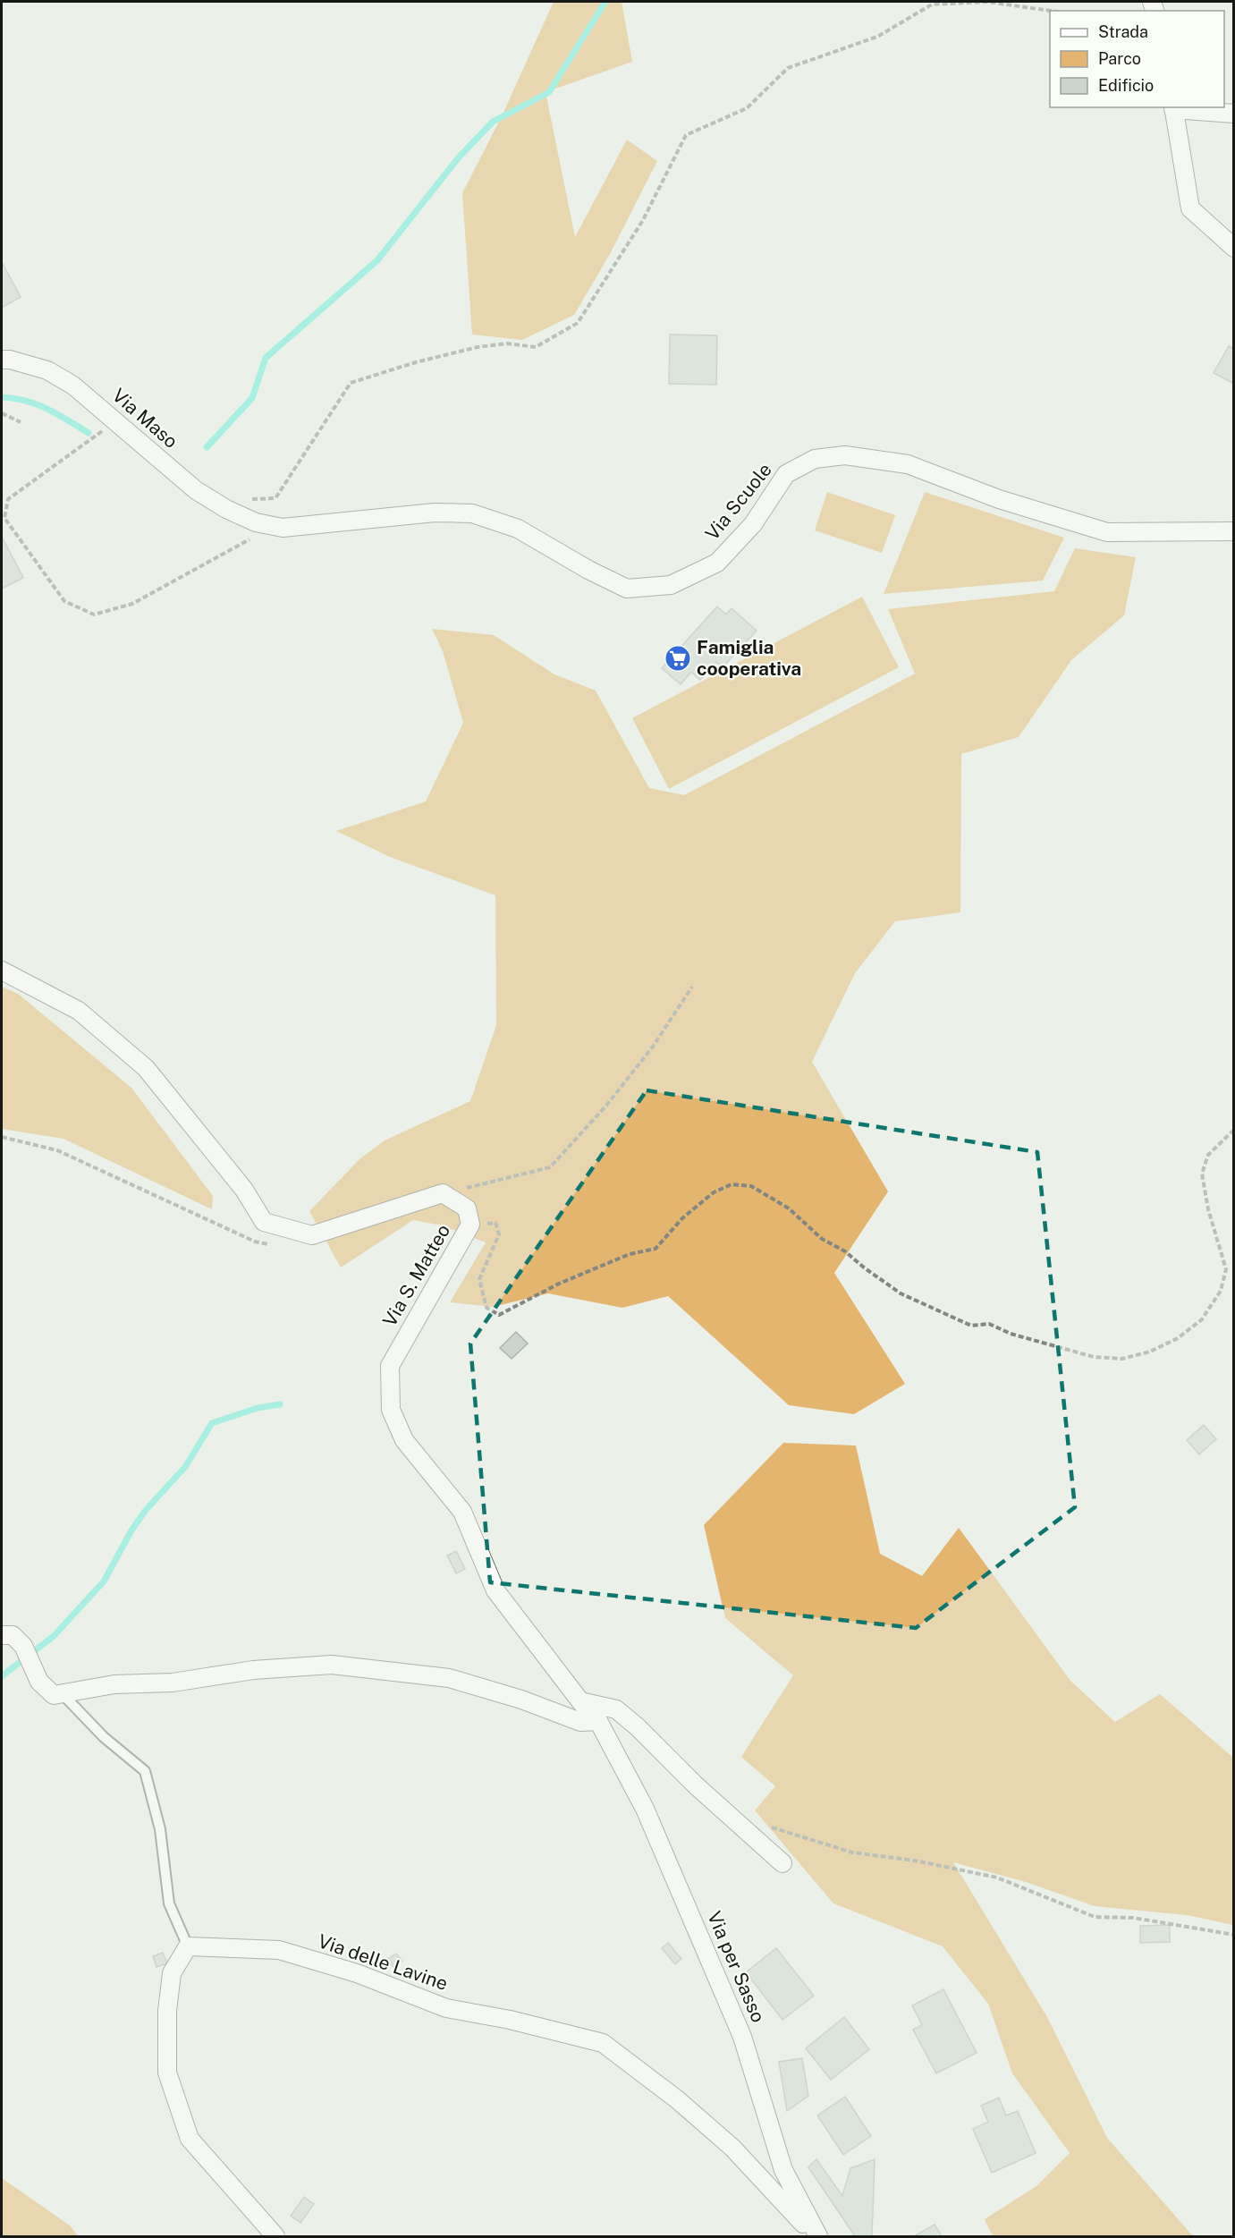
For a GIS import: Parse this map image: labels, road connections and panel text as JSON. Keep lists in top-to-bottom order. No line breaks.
{"streets":{"street":["Via Maso","Via Scuole","Via S. Matteo","Via delle Lavine","Via per Sasso"]},"crossings":[["Via Maso","Via Scuole"],["Via S. Matteo","Via per Sasso"],["Via delle Lavine","Via per Sasso"]],"places":{"supermarket":["Famiglia cooperativa"]},"legend":["Strada","Parco","Edificio"]}
